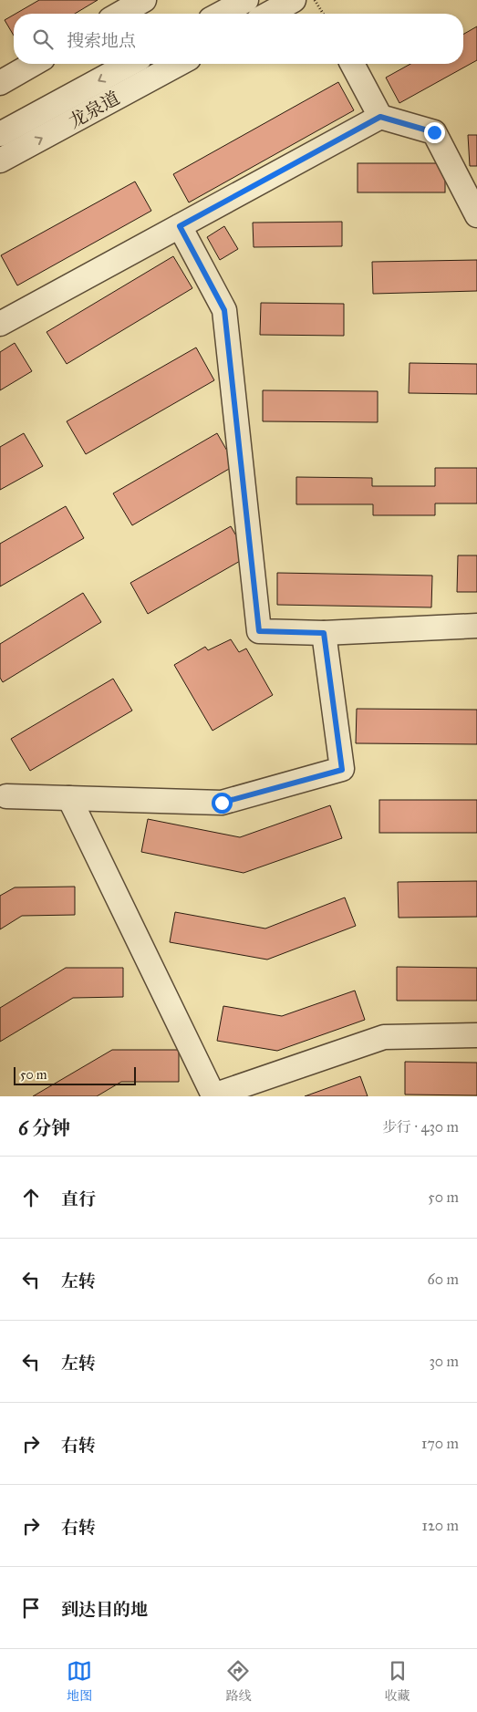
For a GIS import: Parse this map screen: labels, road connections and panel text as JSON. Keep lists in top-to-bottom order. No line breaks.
{"streets":{"street":["龙泉道"]},"scale_bar":"50 m","page":{"search":"搜索地点","scale":"50 m","heading":["6 分钟","步行 · 430 m"],"list":[["直行","50 m"],["左转","60 m"],["左转","30 m"],["右转","170 m"],["右转","120 m"],"到达目的地"],"nav":["地图","路线","收藏"]}}
